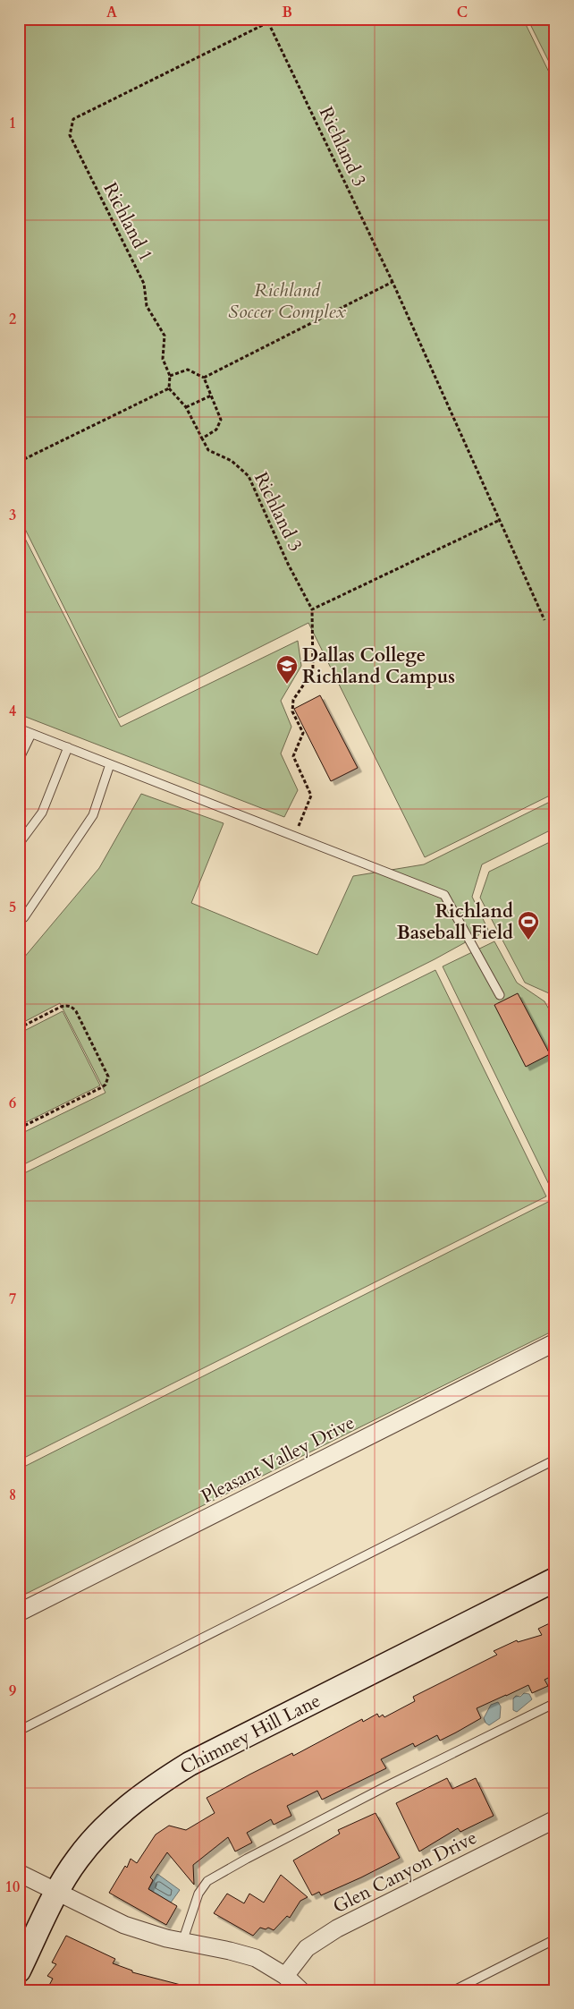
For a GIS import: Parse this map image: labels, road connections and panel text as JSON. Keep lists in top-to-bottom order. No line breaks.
{"streets":{"street":["Pleasant Valley Drive","Chimney Hill Lane","Glen Canyon Drive"],"path":["Richland 3","Richland 1"]},"crossings":[["Richland 3","Richland 1"]],"parks":["Richland Soccer Complex"],"places":{"school or university":["Dallas College Richland Campus"],"sports":["Richland Baseball Field"]},"grid":{"columns":["A","B","C"],"rows":["1","2","3","4","5","6","7","8","9","10"]}}
